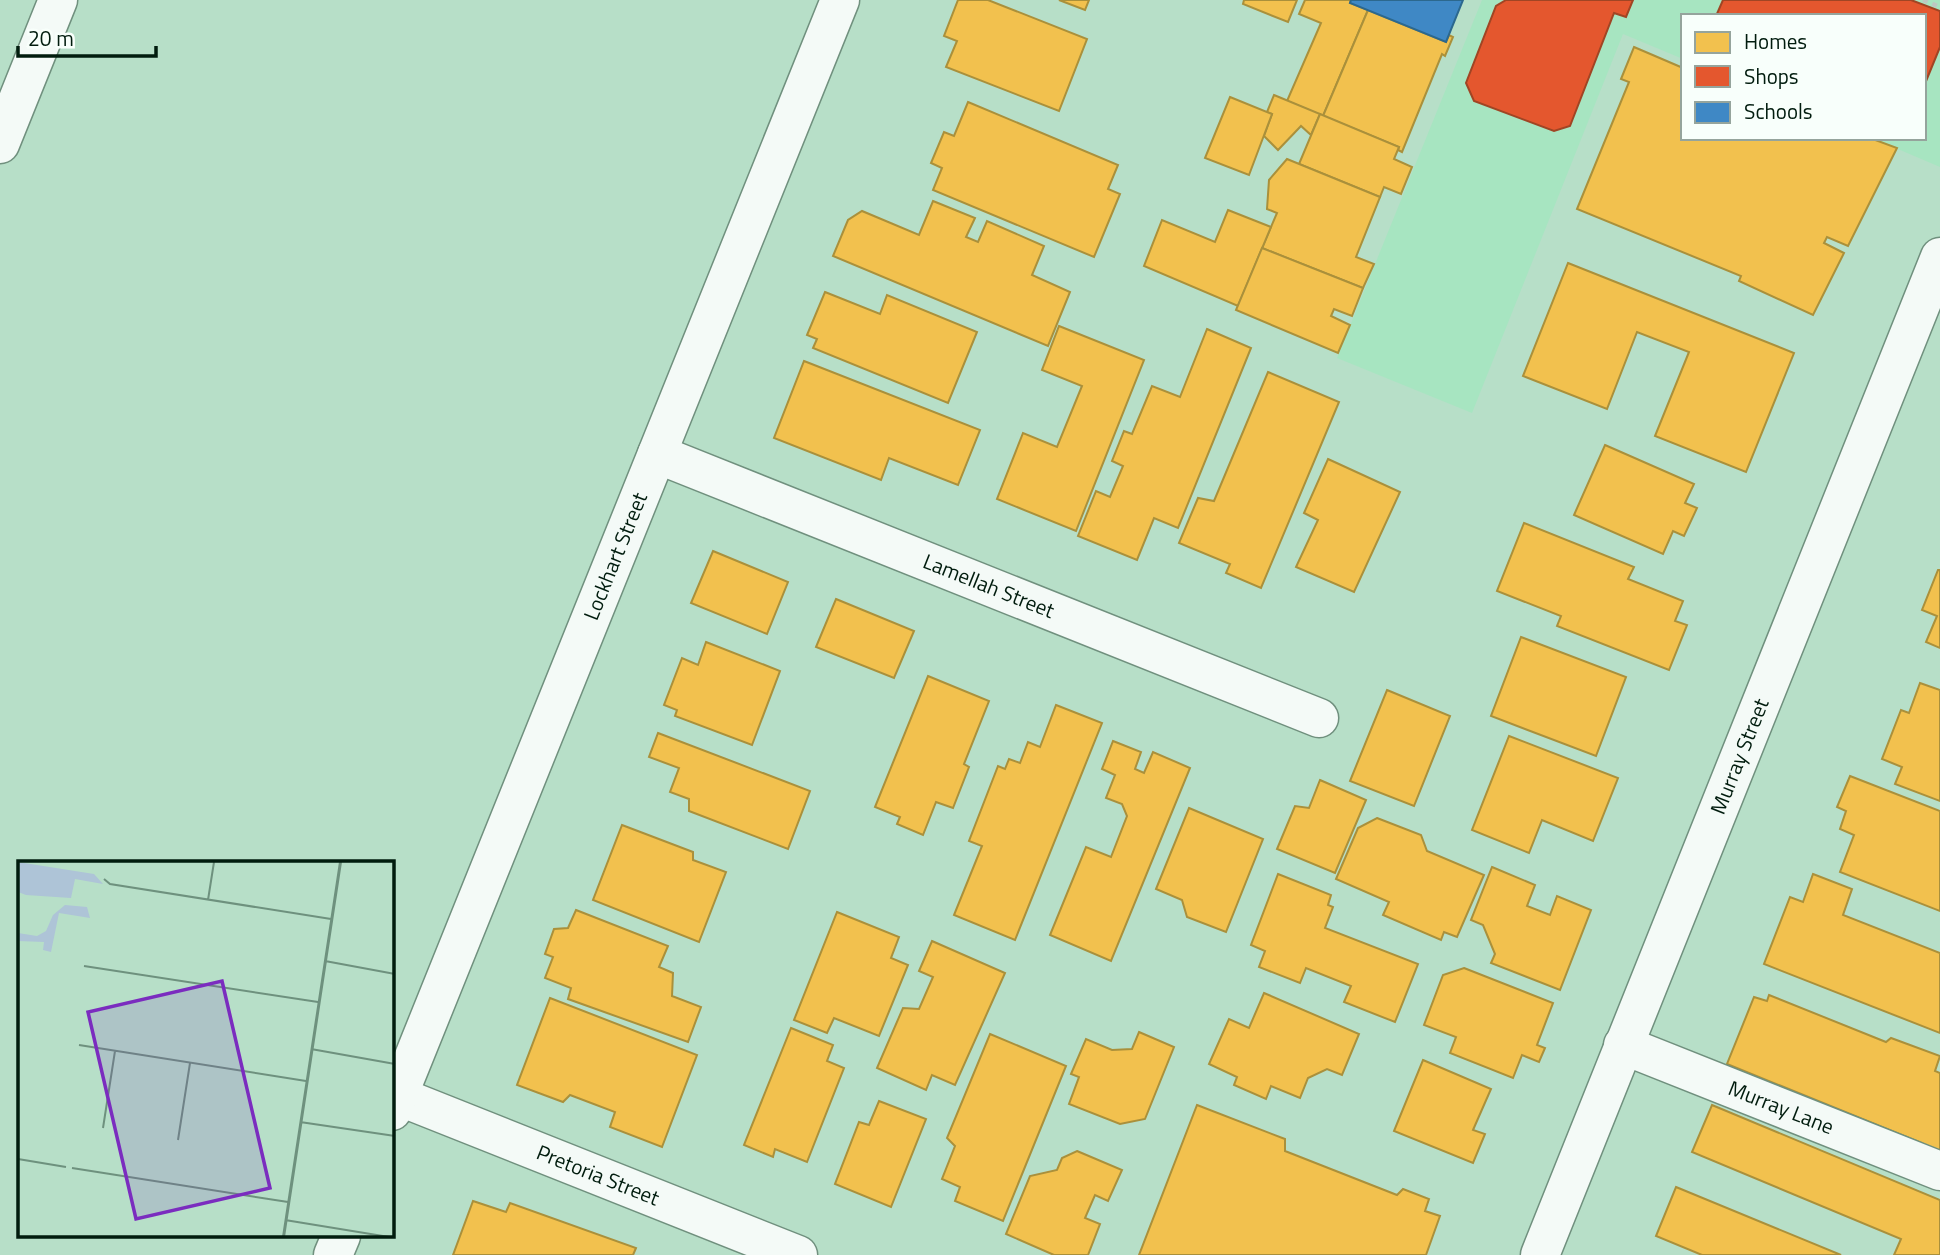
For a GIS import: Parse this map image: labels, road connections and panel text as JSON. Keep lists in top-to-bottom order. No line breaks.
{"streets":{"street":["Lockhart Street","Lamellah Street","Murray Street","Murray Lane","Pretoria Street"]},"crossings":[["Lockhart Street","Lamellah Street"],["Lockhart Street","Pretoria Street"],["Murray Street","Murray Lane"]],"legend":["Homes","Shops","Schools"],"scale_bar":"20 m"}
